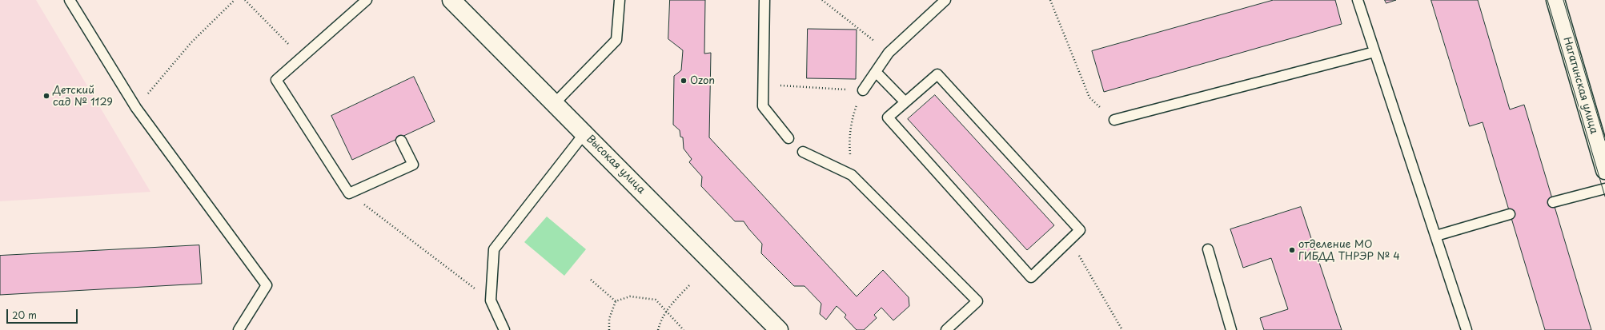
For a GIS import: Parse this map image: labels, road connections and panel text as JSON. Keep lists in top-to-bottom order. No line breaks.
{"streets":{"street":["Нагатинская улица","Высокая улица"]},"places":["Ozon","Детский сад № 1129","отделение МО ГИБДД ТНРЭР № 4"],"scale_bar":"20 m"}
